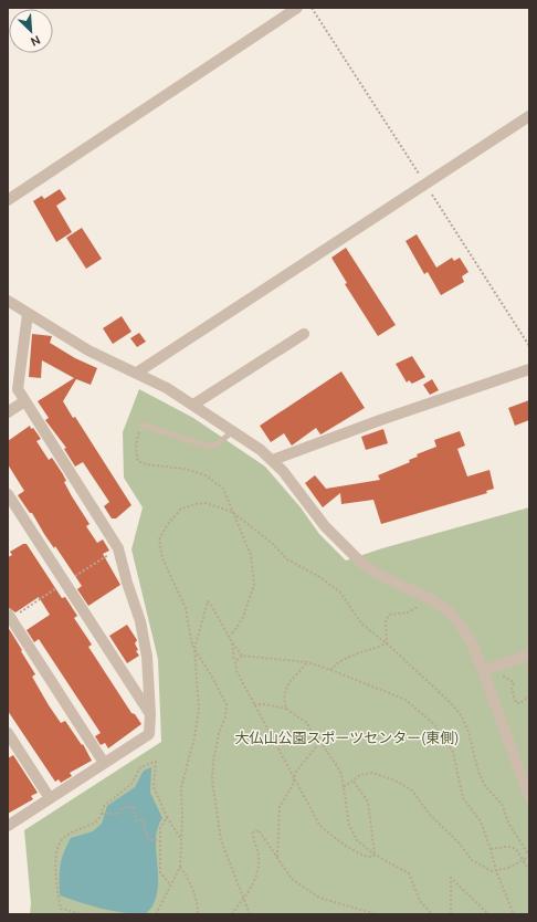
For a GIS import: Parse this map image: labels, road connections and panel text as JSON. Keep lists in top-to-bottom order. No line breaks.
{"parks":["大仏山公園スポーツセンター(東側)"],"north":"bottom right"}
